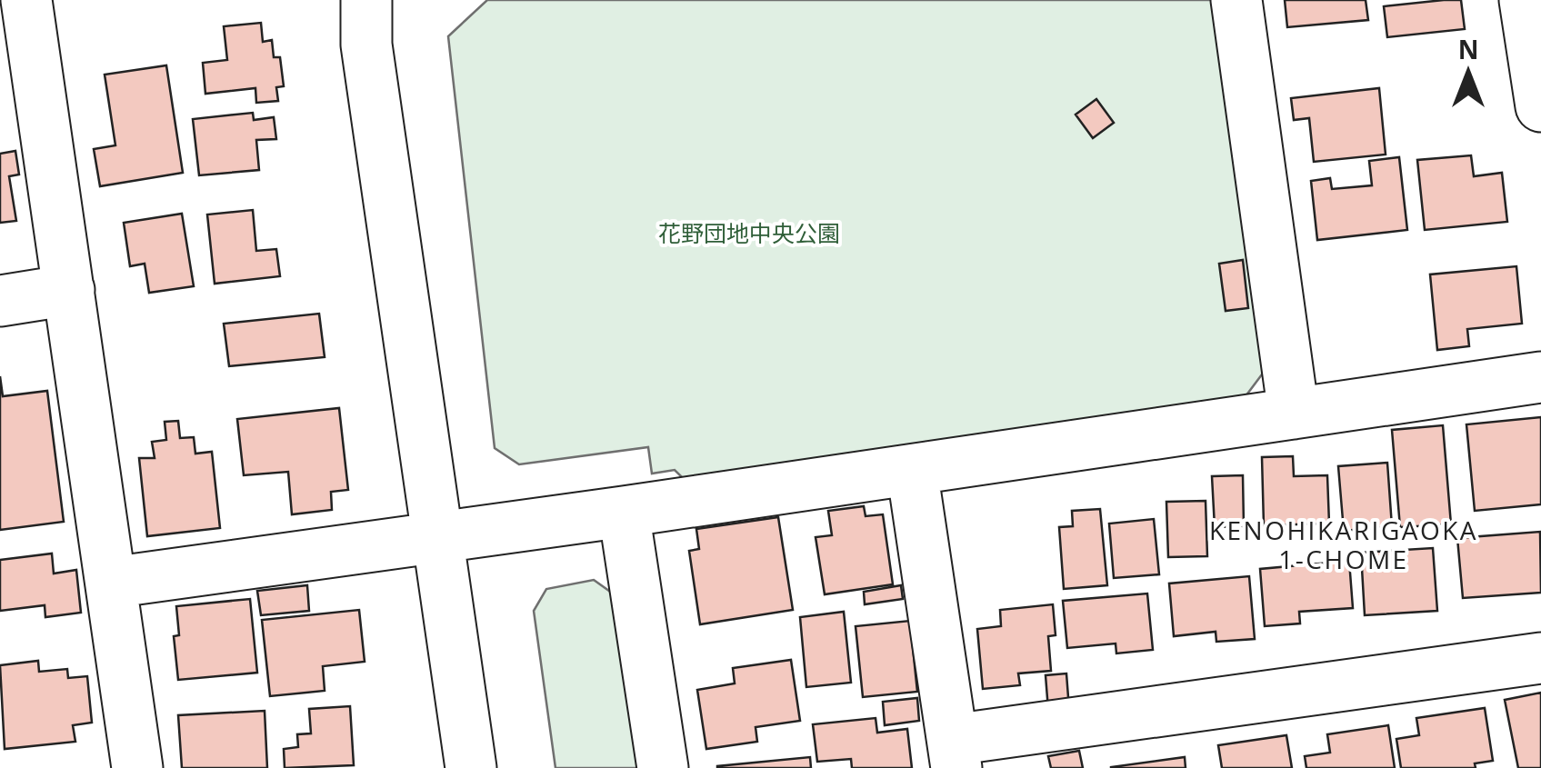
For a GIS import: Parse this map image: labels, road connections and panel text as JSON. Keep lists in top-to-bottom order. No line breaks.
{"districts":["KENOHIKARIGAOKA 1-CHOME"],"parks":["花野団地中央公園"],"north":"top"}
